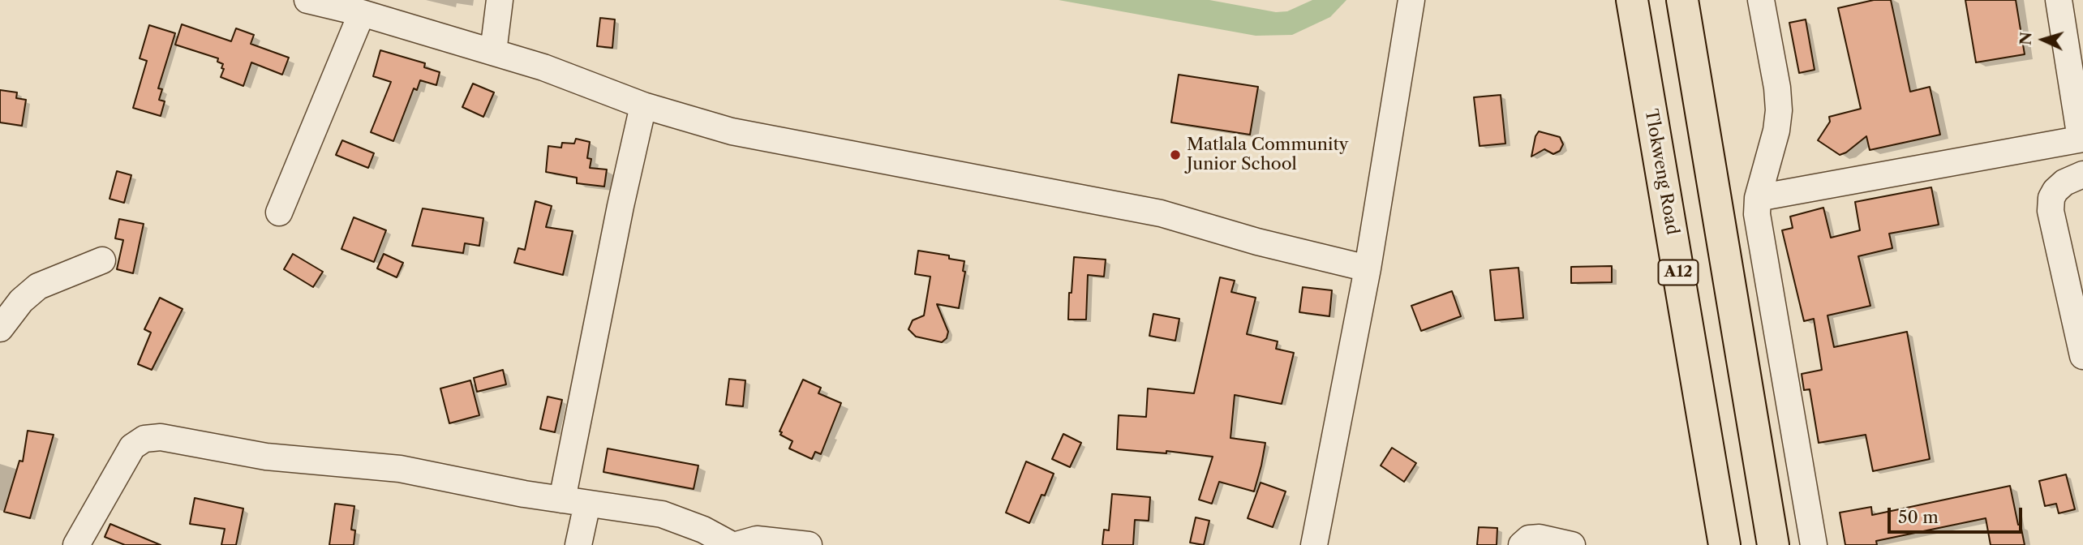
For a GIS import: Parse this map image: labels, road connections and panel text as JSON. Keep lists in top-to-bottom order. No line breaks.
{"streets":{"main road":["Tlokweng Road","A12"]},"places":["Matlala Community Junior School"],"scale_bar":"50 m","north":"left"}
